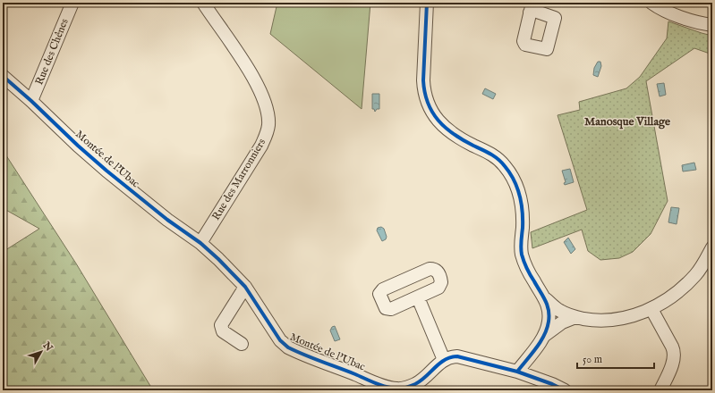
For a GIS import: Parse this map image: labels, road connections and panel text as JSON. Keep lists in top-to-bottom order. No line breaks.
{"streets":{"street":["Rue des Chênes","Montée de l'Ubac","Rue des Marronniers"]},"crossings":[["Rue des Chênes","Montée de l'Ubac"],["Montée de l'Ubac","Rue des Marronniers"]],"districts":["Manosque Village"],"scale_bar":"50 m","north":"top right"}
